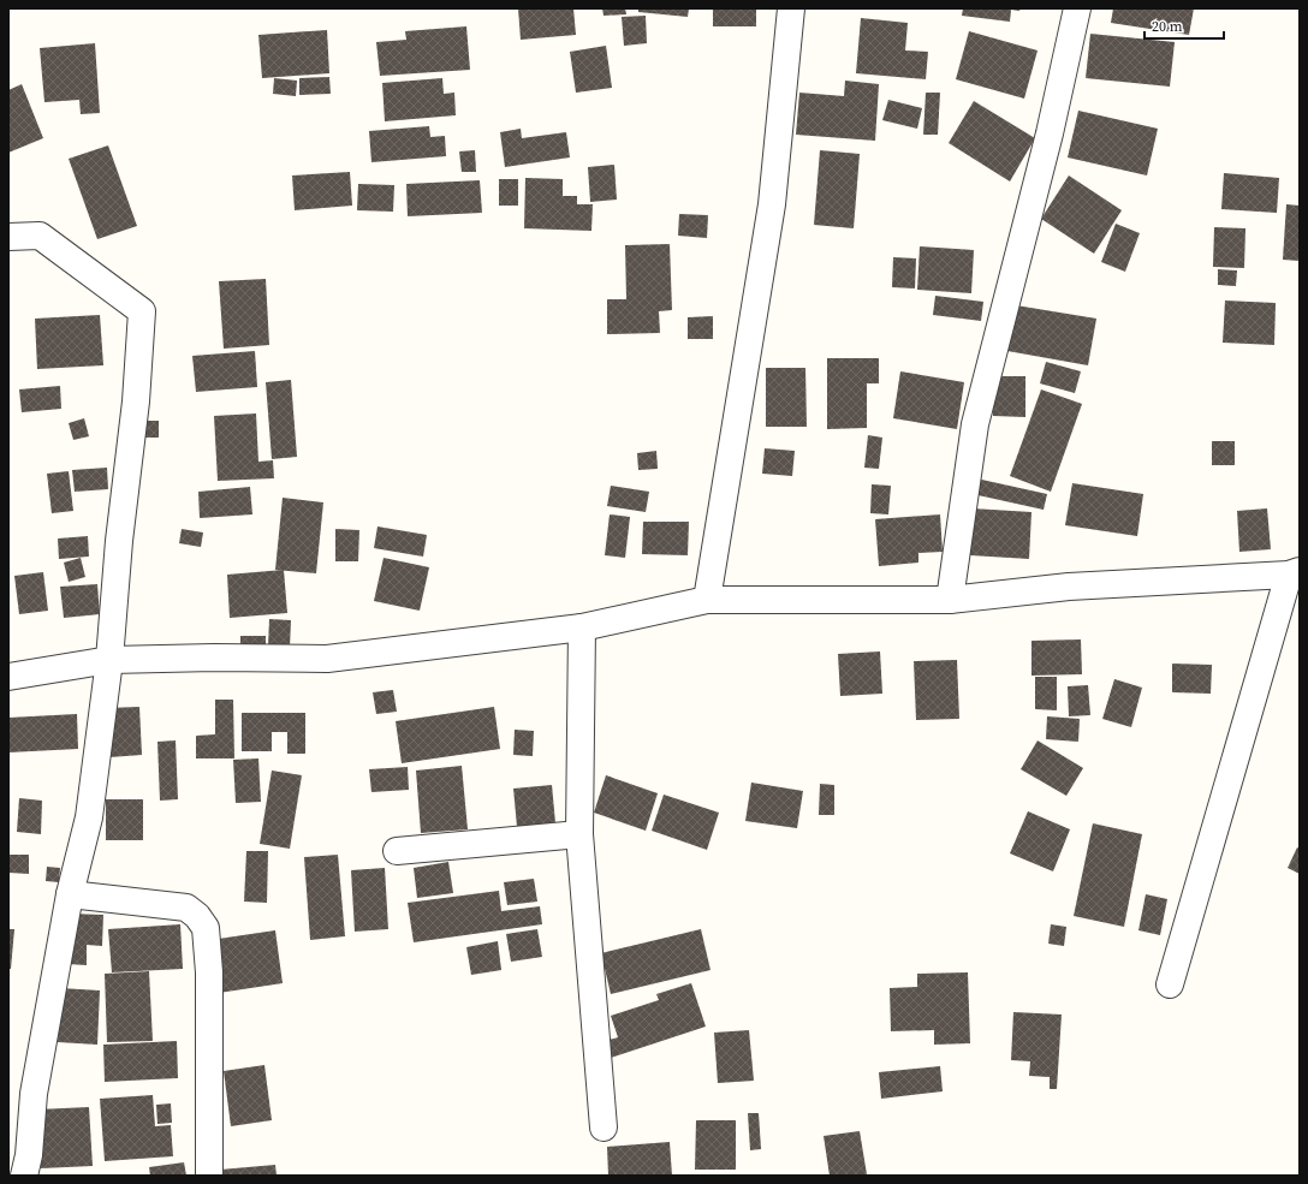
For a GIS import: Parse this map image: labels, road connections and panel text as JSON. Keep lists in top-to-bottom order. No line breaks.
{"scale_bar":"20 m"}
